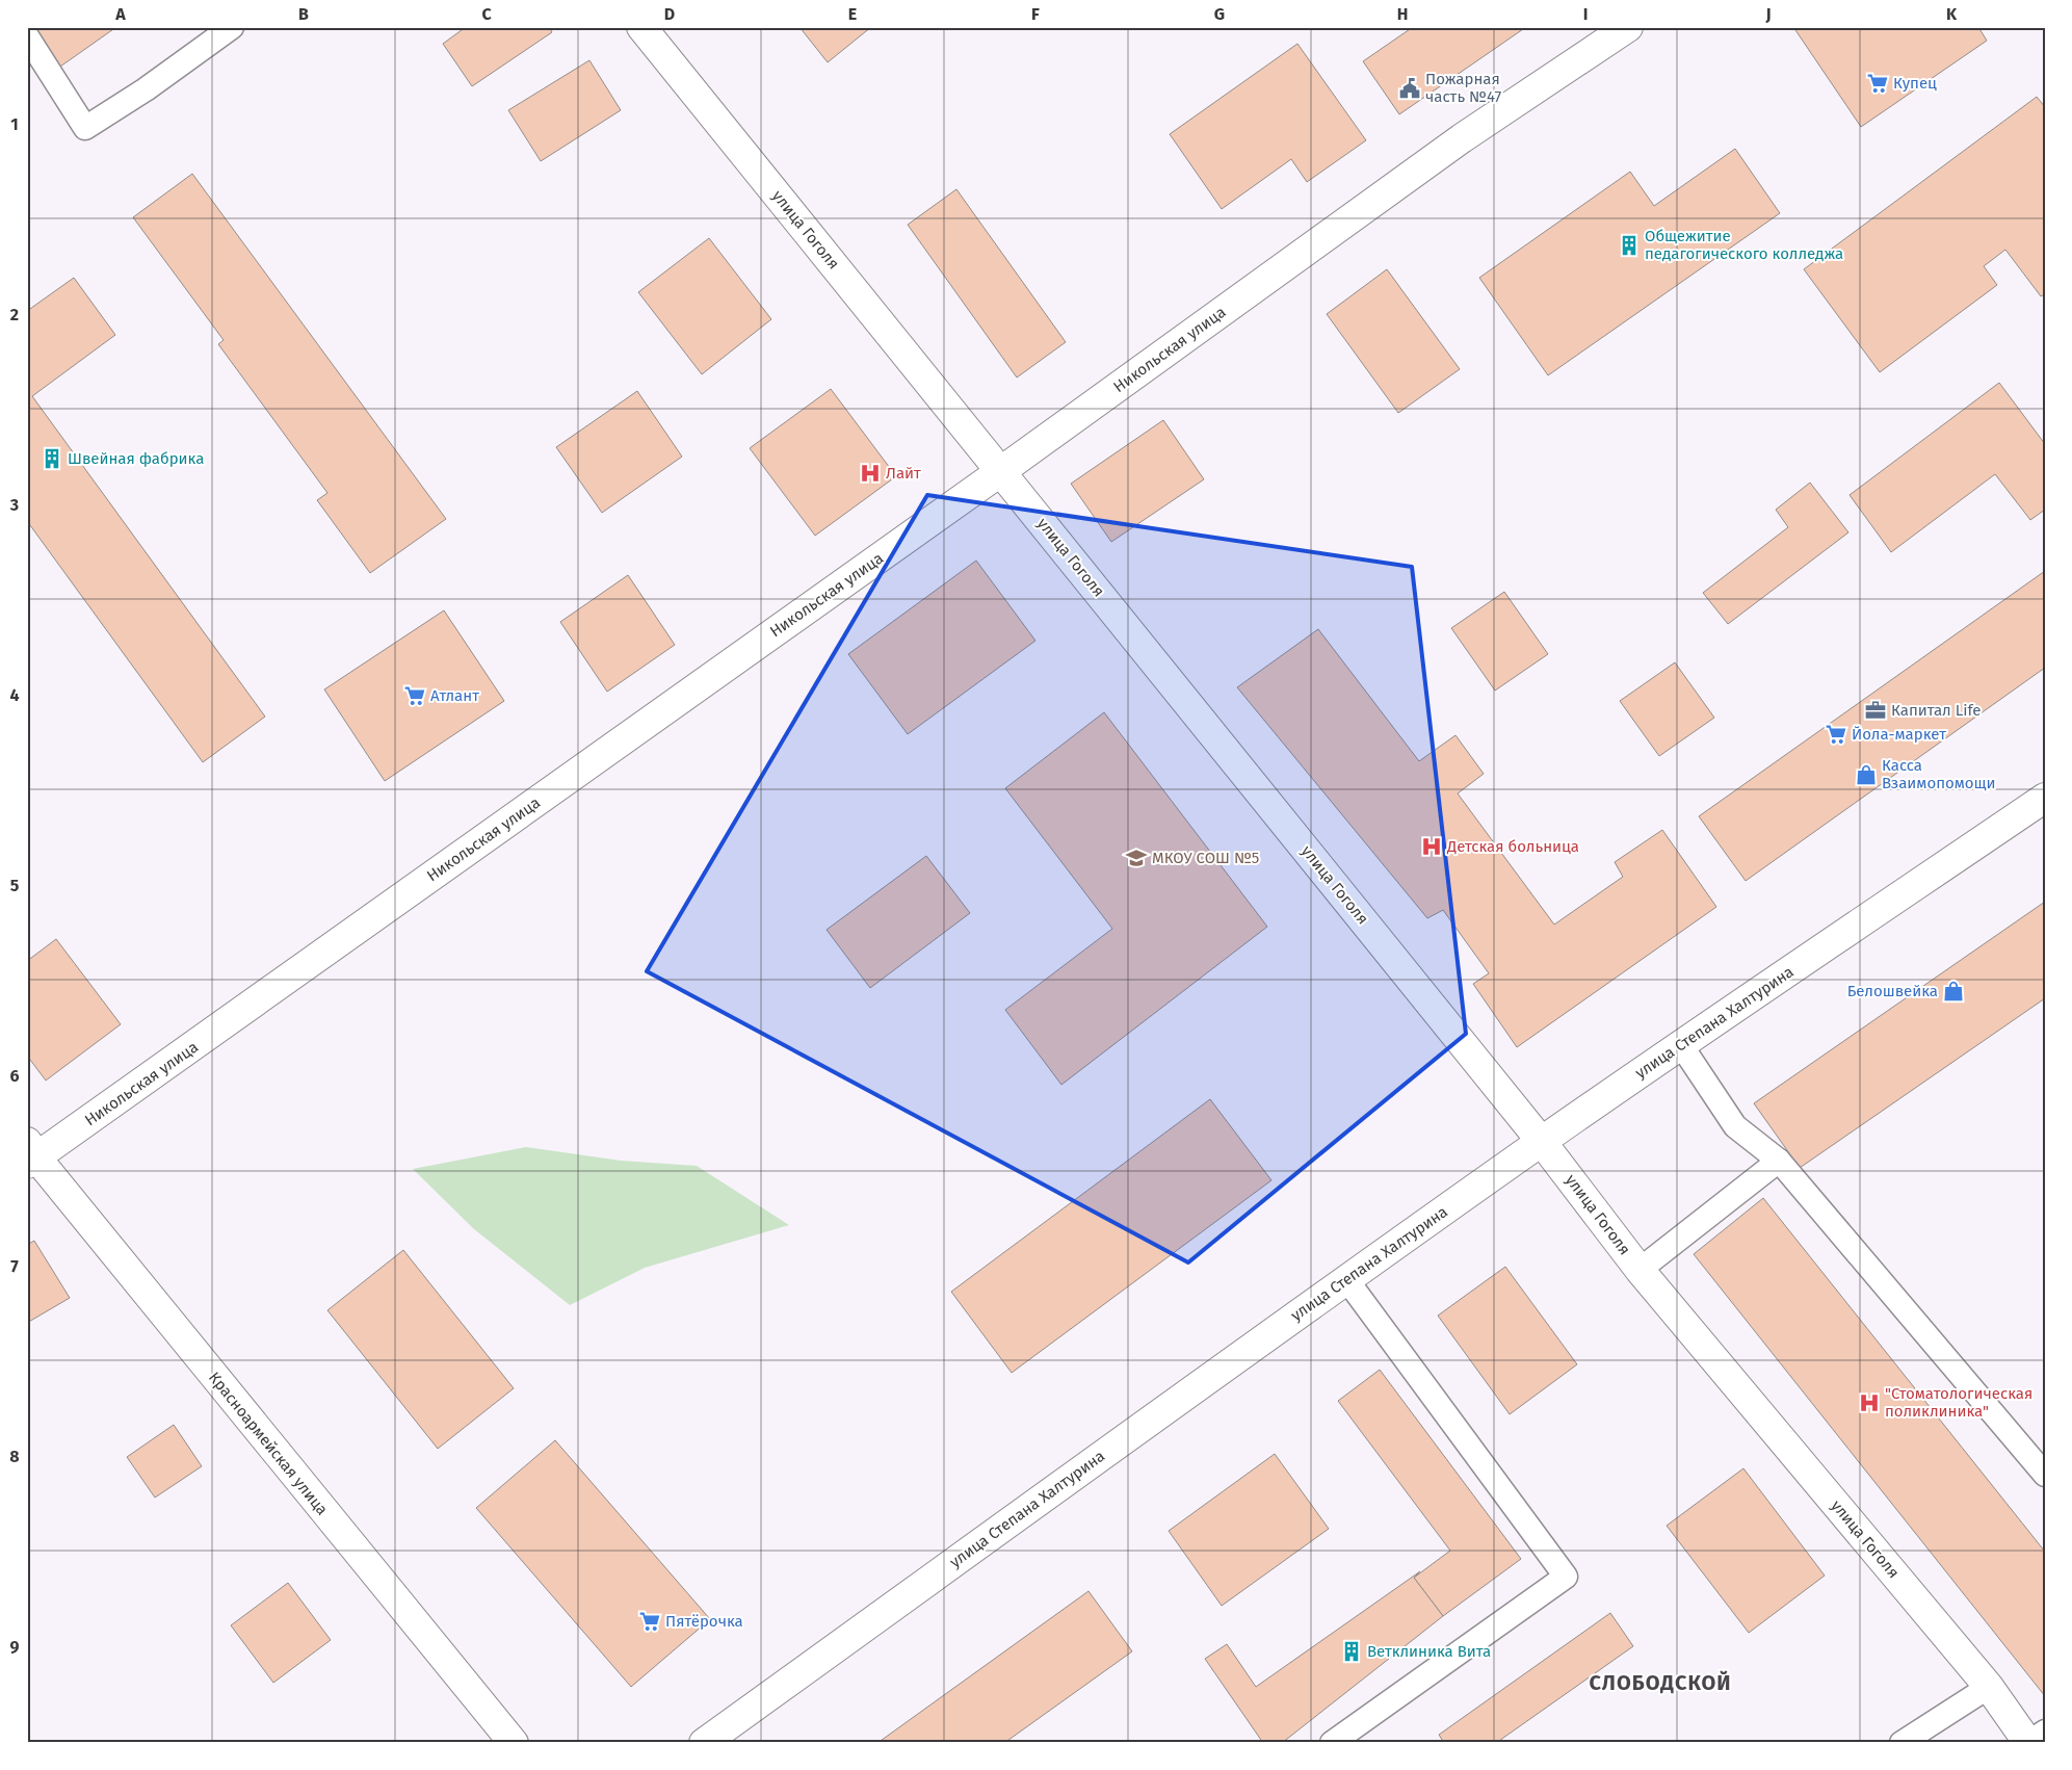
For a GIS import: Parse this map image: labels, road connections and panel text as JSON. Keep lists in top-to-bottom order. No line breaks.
{"streets":{"street":["улица Гоголя","Никольская улица","улица Степана Халтурина","Красноармейская улица"]},"crossings":[["улица Гоголя","Никольская улица"],["улица Гоголя","улица Степана Халтурина"],["Никольская улица","Красноармейская улица"]],"districts":["СЛОБОДСКОЙ"],"places":{"supermarket":["Купец","Атлант","Йола-маркет","Пятёрочка"],"public building":["Пожарная часть №47"],"building":["Общежитие педагогического колледжа","Швейная фабрика","Ветклиника Вита"],"hospital":["Лайт","Детская больница","\"Стоматологическая поликлиника\""],"office":["Капитал Life"],"shop":["Касса Взаимопомощи","Белошвейка"],"school or university":["МКОУ СОШ №5"]},"grid":{"columns":["A","B","C","D","E","F","G","H","I","J","K"],"rows":["1","2","3","4","5","6","7","8","9"]}}
